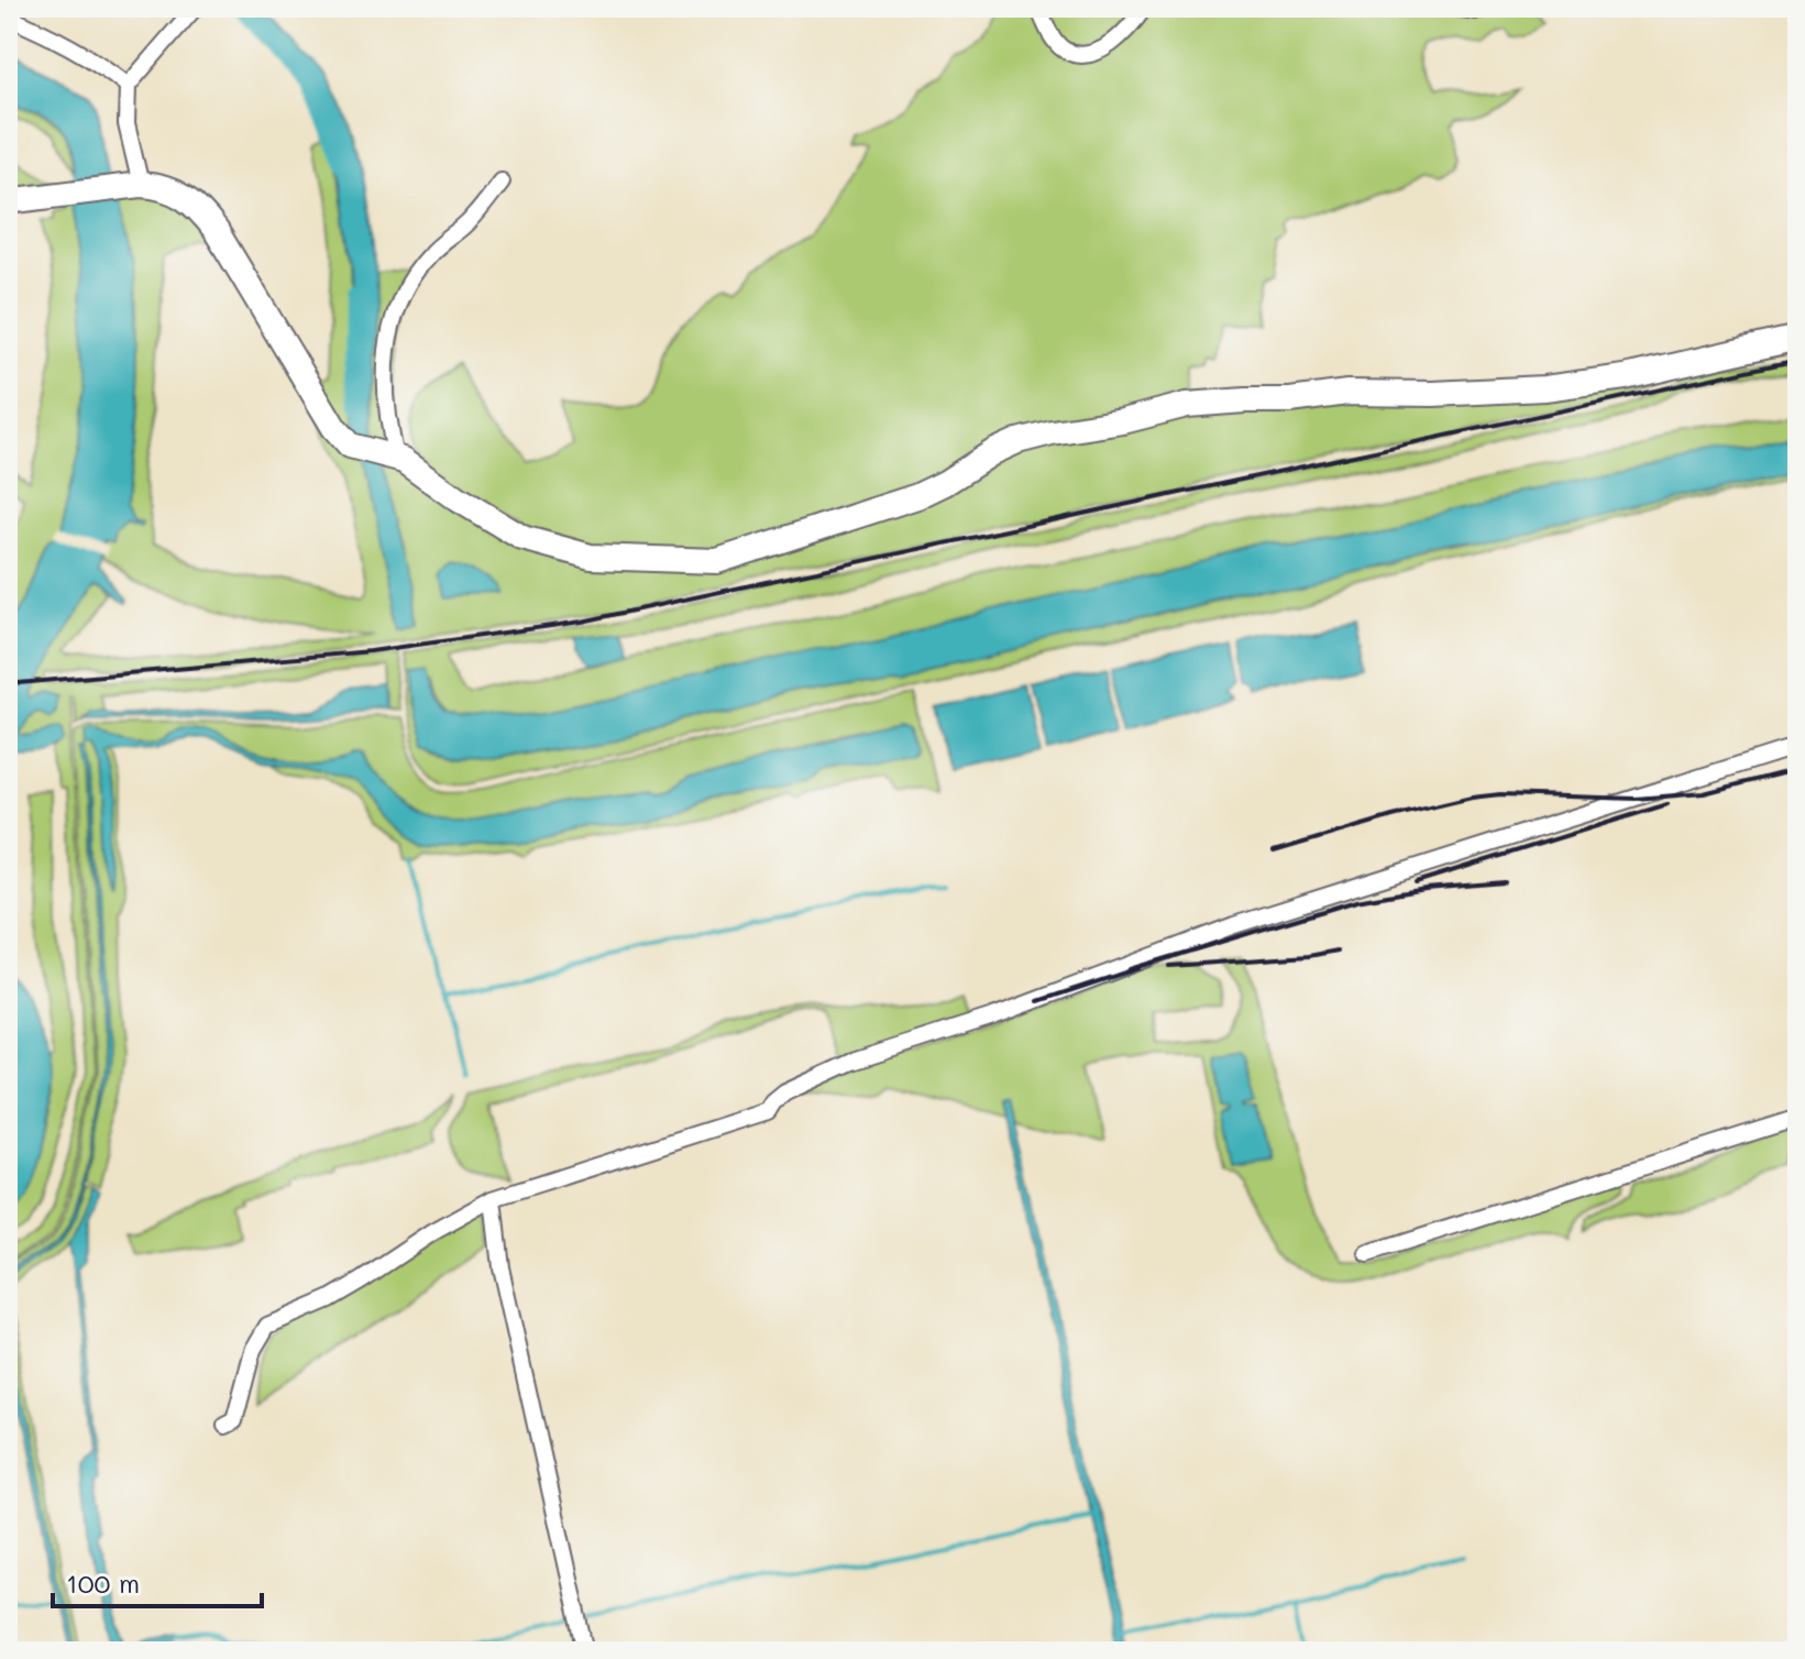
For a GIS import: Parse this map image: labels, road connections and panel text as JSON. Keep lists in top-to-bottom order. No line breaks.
{"scale_bar":"100 m"}
